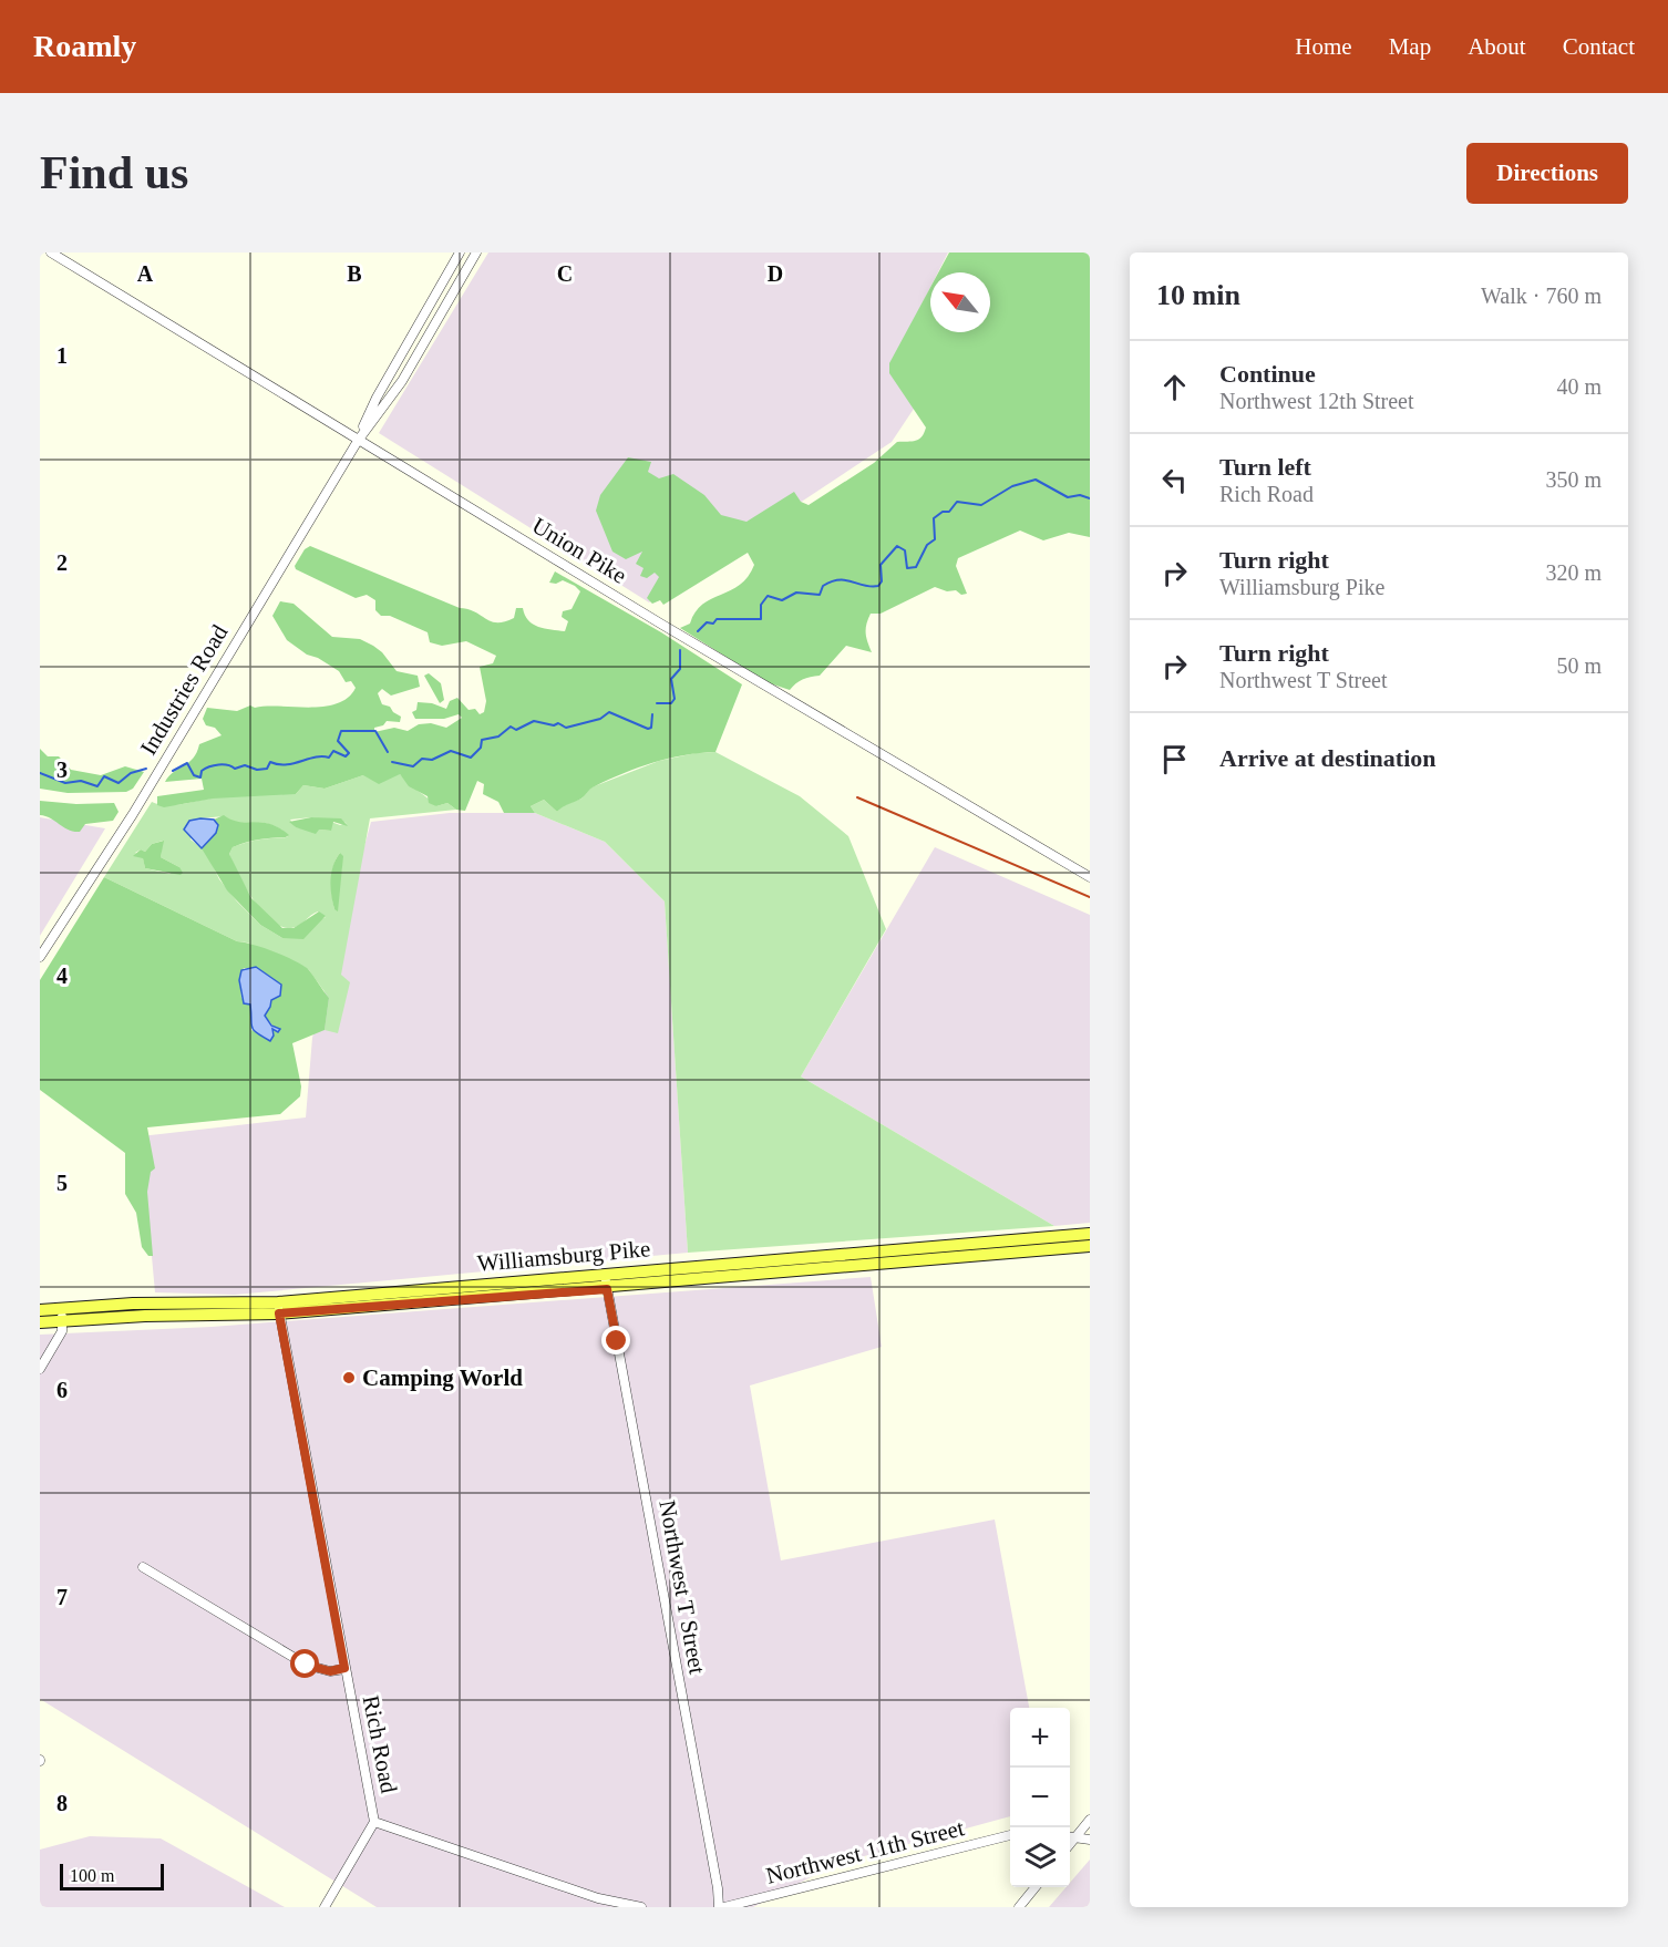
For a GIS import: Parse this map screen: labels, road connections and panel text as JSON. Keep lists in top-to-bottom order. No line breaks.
{"streets":{"main road":["Williamsburg Pike"],"street":["Union Pike","Industries Road","Northwest T Street","Rich Road","Northwest 11th Street"]},"crossings":[["Union Pike","Industries Road"],["Williamsburg Pike","Northwest T Street"],["Williamsburg Pike","Rich Road"]],"places":["Camping World"],"scale_bar":"100 m","north":"top left","page":{"header":"Roamly","nav":["Home","Map","About","Contact"],"buttons":"Directions","title":"Find us","heading":["10 min","Walk · 760 m"],"list":[["Continue","Northwest 12th Street","40 m"],["Turn left","Rich Road","350 m"],["Turn right","Williamsburg Pike","320 m"],["Turn right","Northwest T Street","50 m"],"Arrive at destination"],"map_buttons":["+","−"],"scale":"100 m"},"grid":{"columns":["A","B","C","D"],"rows":["1","2","3","4","5","6","7","8"]}}
